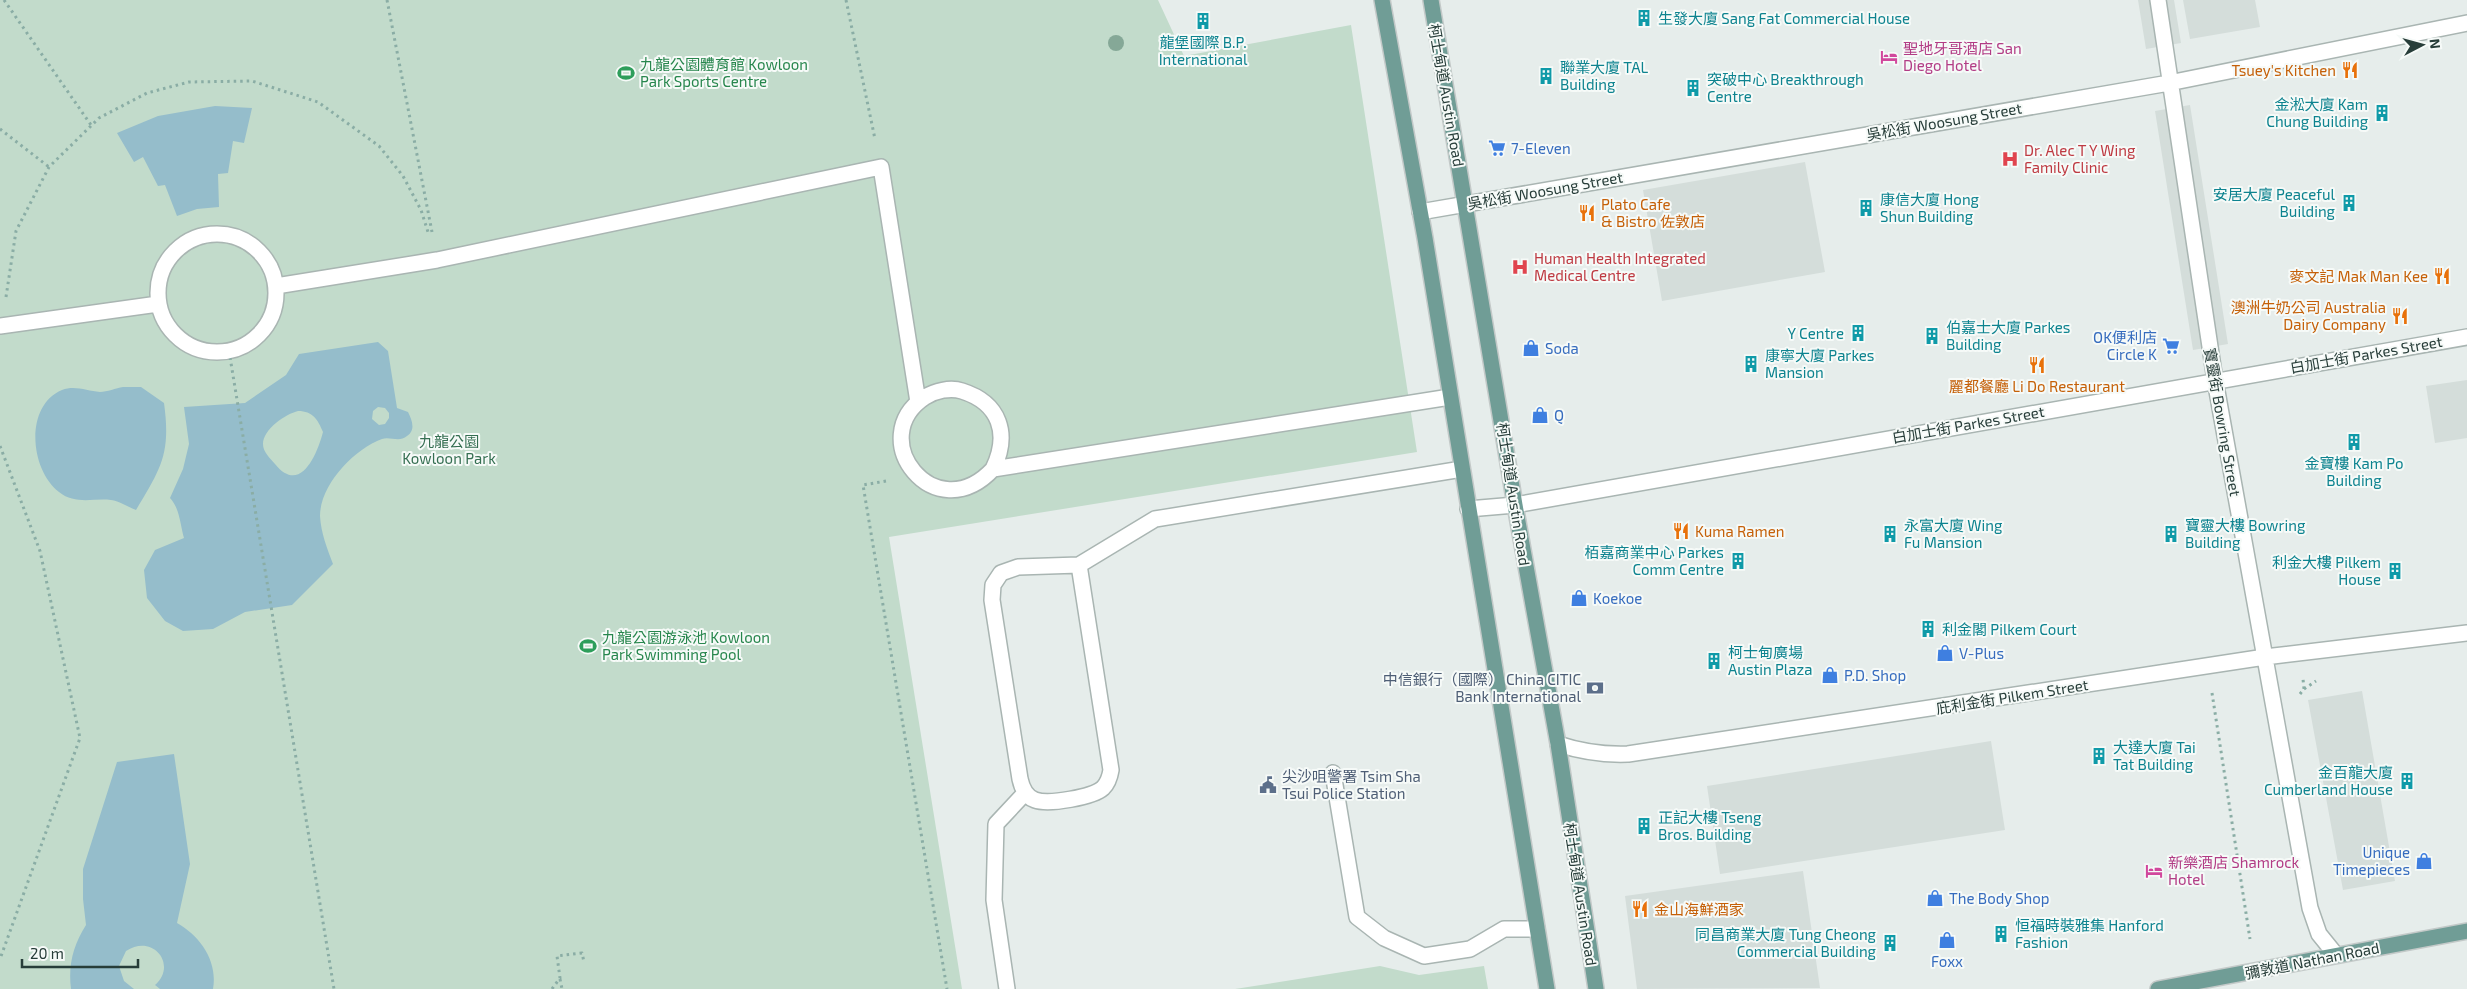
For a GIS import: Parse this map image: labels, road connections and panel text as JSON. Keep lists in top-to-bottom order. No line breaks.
{"streets":{"main road":["柯士甸道 Austin Road","彌敦道 Nathan Road"],"street":["吳松街 Woosung Street","白加士街 Parkes Street","寶靈街 Bowring Street","庇利金街 Pilkem Street"]},"crossings":[["柯士甸道 Austin Road","吳松街 Woosung Street"],["柯士甸道 Austin Road","白加士街 Parkes Street"],["柯士甸道 Austin Road","庇利金街 Pilkem Street"],["吳松街 Woosung Street","寶靈街 Bowring Street"],["白加士街 Parkes Street","寶靈街 Bowring Street"],["寶靈街 Bowring Street","庇利金街 Pilkem Street"],["寶靈街 Bowring Street","彌敦道 Nathan Road"]],"parks":["九龍公園 Kowloon Park"],"places":{"building":["生發大廈 Sang Fat Commercial House","龍堡國際 B.P. International","聯業大廈 TAL Building","突破中心 Breakthrough Centre","金淞大廈 Kam Chung Building","安居大廈 Peaceful Building","康信大廈 Hong Shun Building","Y Centre","伯嘉士大廈 Parkes Building","康寧大廈 Parkes Mansion","金寶樓 Kam Po Building","永富大廈 Wing Fu Mansion","寶靈大樓 Bowring Building","栢嘉商業中心 Parkes Comm Centre","利金大樓 Pilkem House","利金閣 Pilkem Court","柯士甸廣場 Austin Plaza","大達大廈 Tai Tat Building","金百龍大廈 Cumberland House","正記大樓 Tseng Bros. Building","恒福時裝雅集 Hanford Fashion","同昌商業大廈 Tung Cheong Commercial Building"],"hotel":["聖地牙哥酒店 San Diego Hotel","新樂酒店 Shamrock Hotel"],"restaurant":["Tsuey's Kitchen","Plato Cafe & Bistro 佐敦店","麥文記 Mak Man Kee","澳洲牛奶公司 Australia Dairy Company","麗都餐廳 Li Do Restaurant","Kuma Ramen","金山海鮮酒家"],"sports":["九龍公園體育館 Kowloon Park Sports Centre","九龍公園游泳池 Kowloon Park Swimming Pool"],"supermarket":["7-Eleven","OK便利店 Circle K"],"hospital":["Dr. Alec T Y Wing Family Clinic","Human Health Integrated Medical Centre"],"shop":["Soda","Q","Koekoe","V-Plus","P.D. Shop","Unique Timepieces","The Body Shop","Foxx"],"bank":["中信銀行（國際） China CITIC Bank International"],"public building":["尖沙咀警署 Tsim Sha Tsui Police Station"]},"scale_bar":"20 m","north":"right"}
